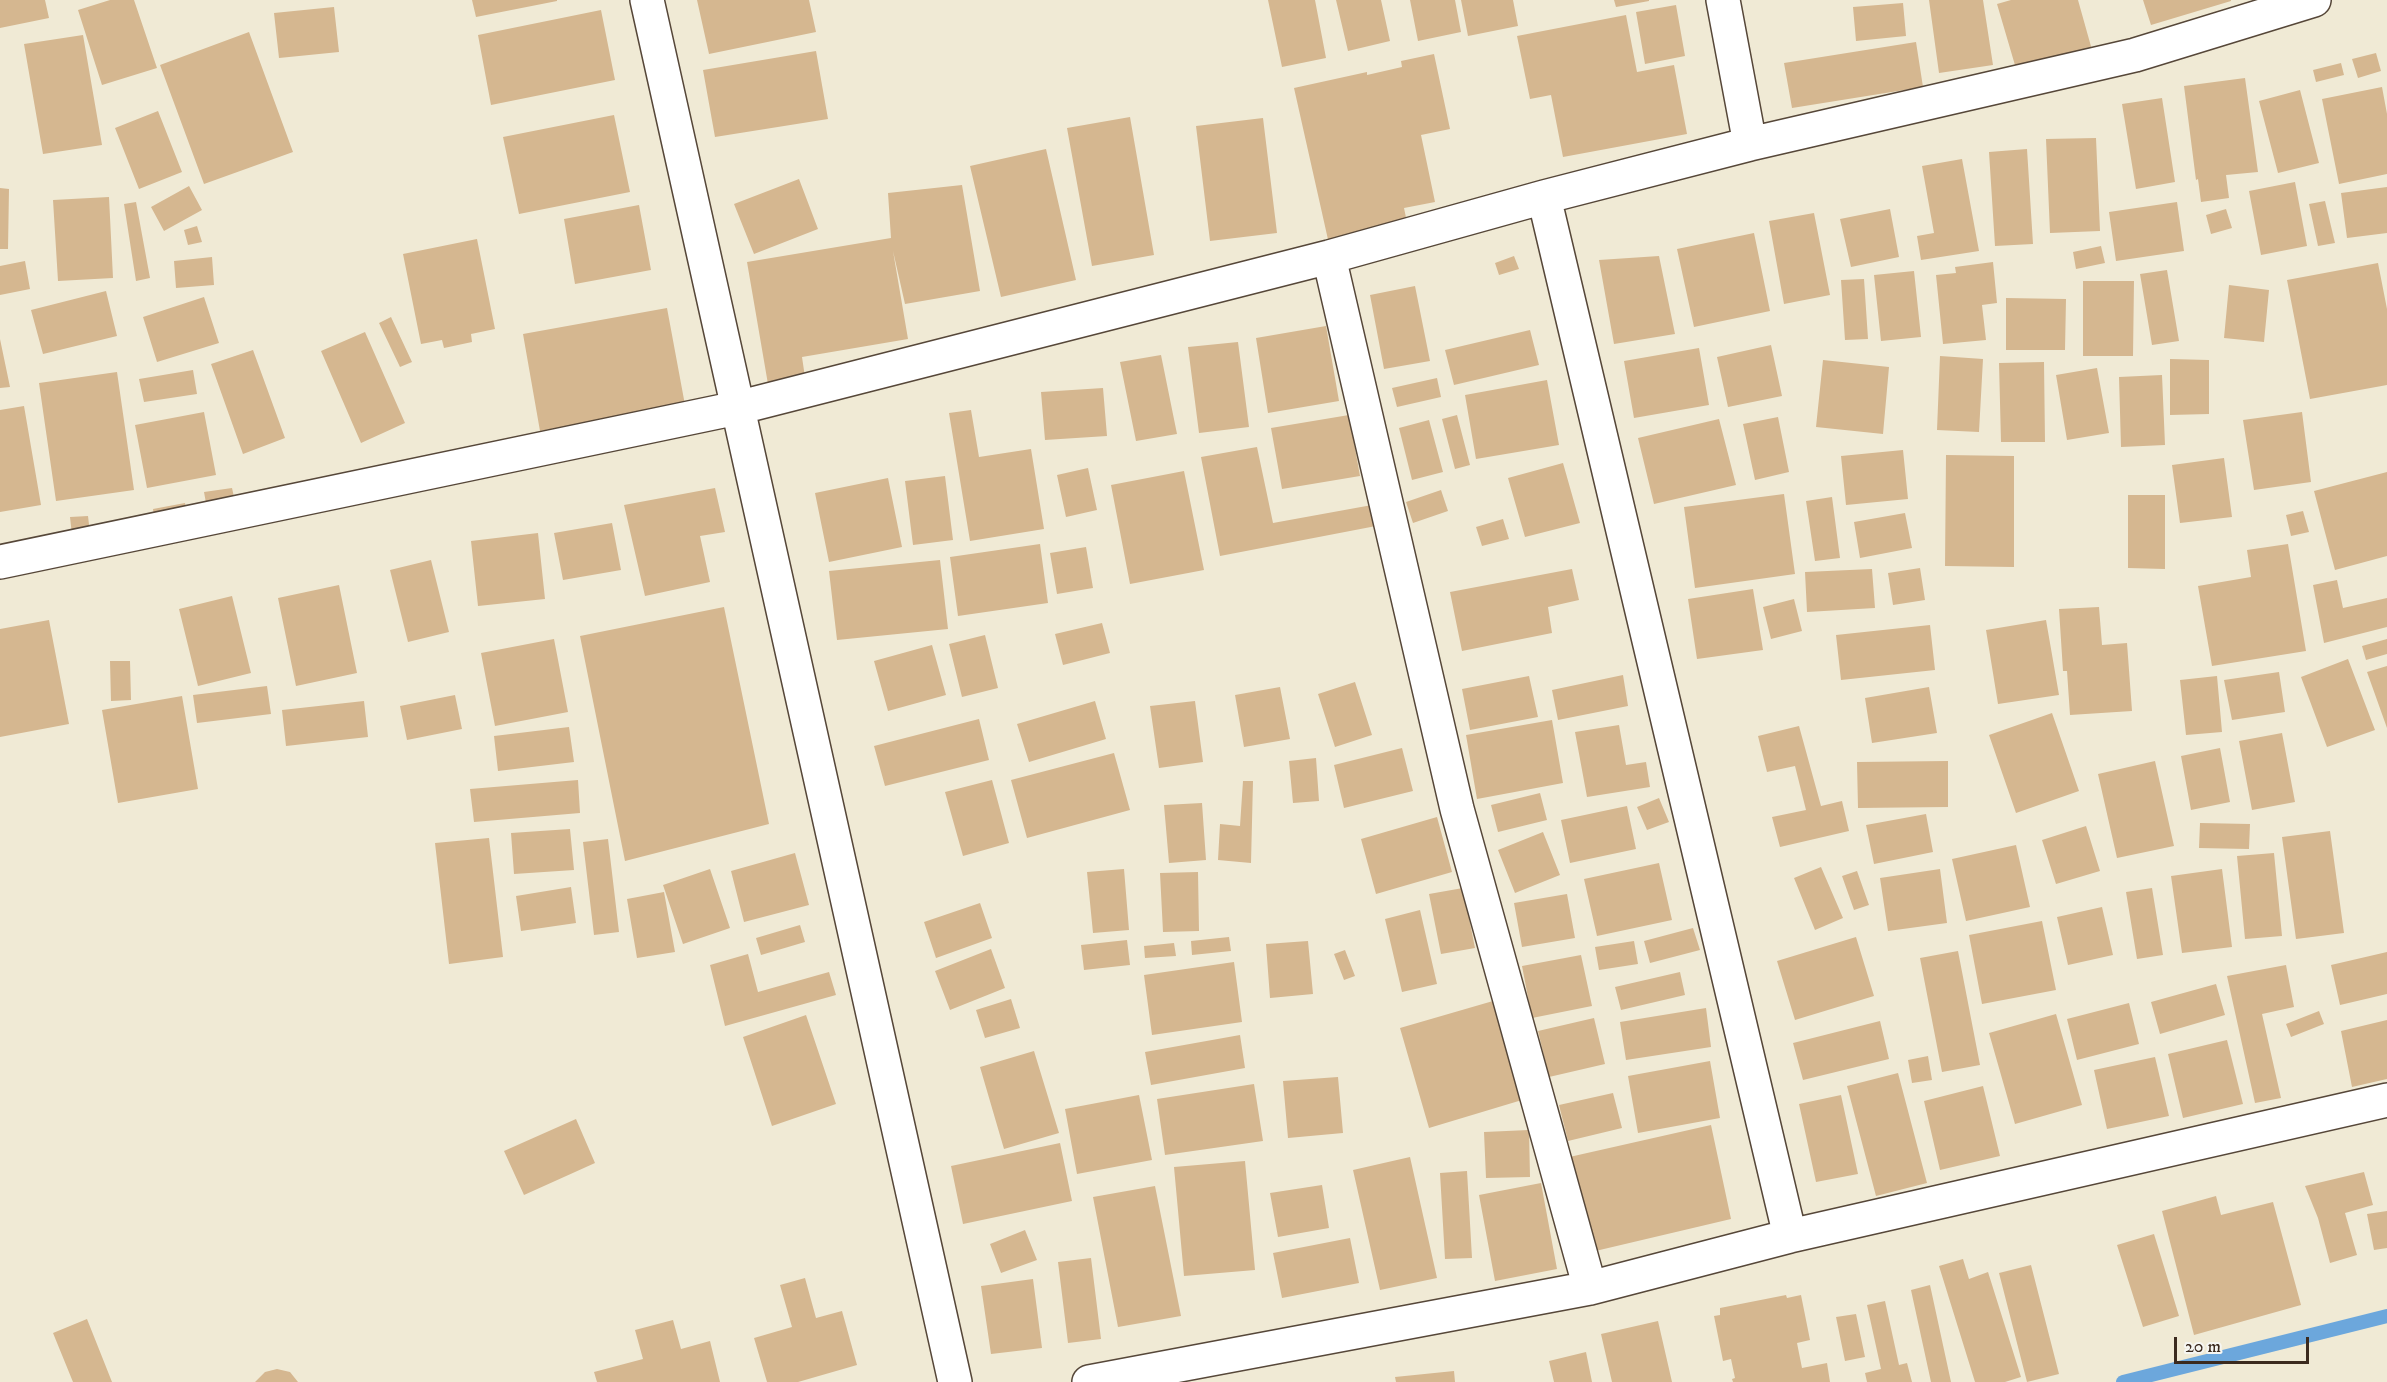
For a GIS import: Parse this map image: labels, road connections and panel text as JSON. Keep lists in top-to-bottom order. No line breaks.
{"scale_bar":"20 m"}
